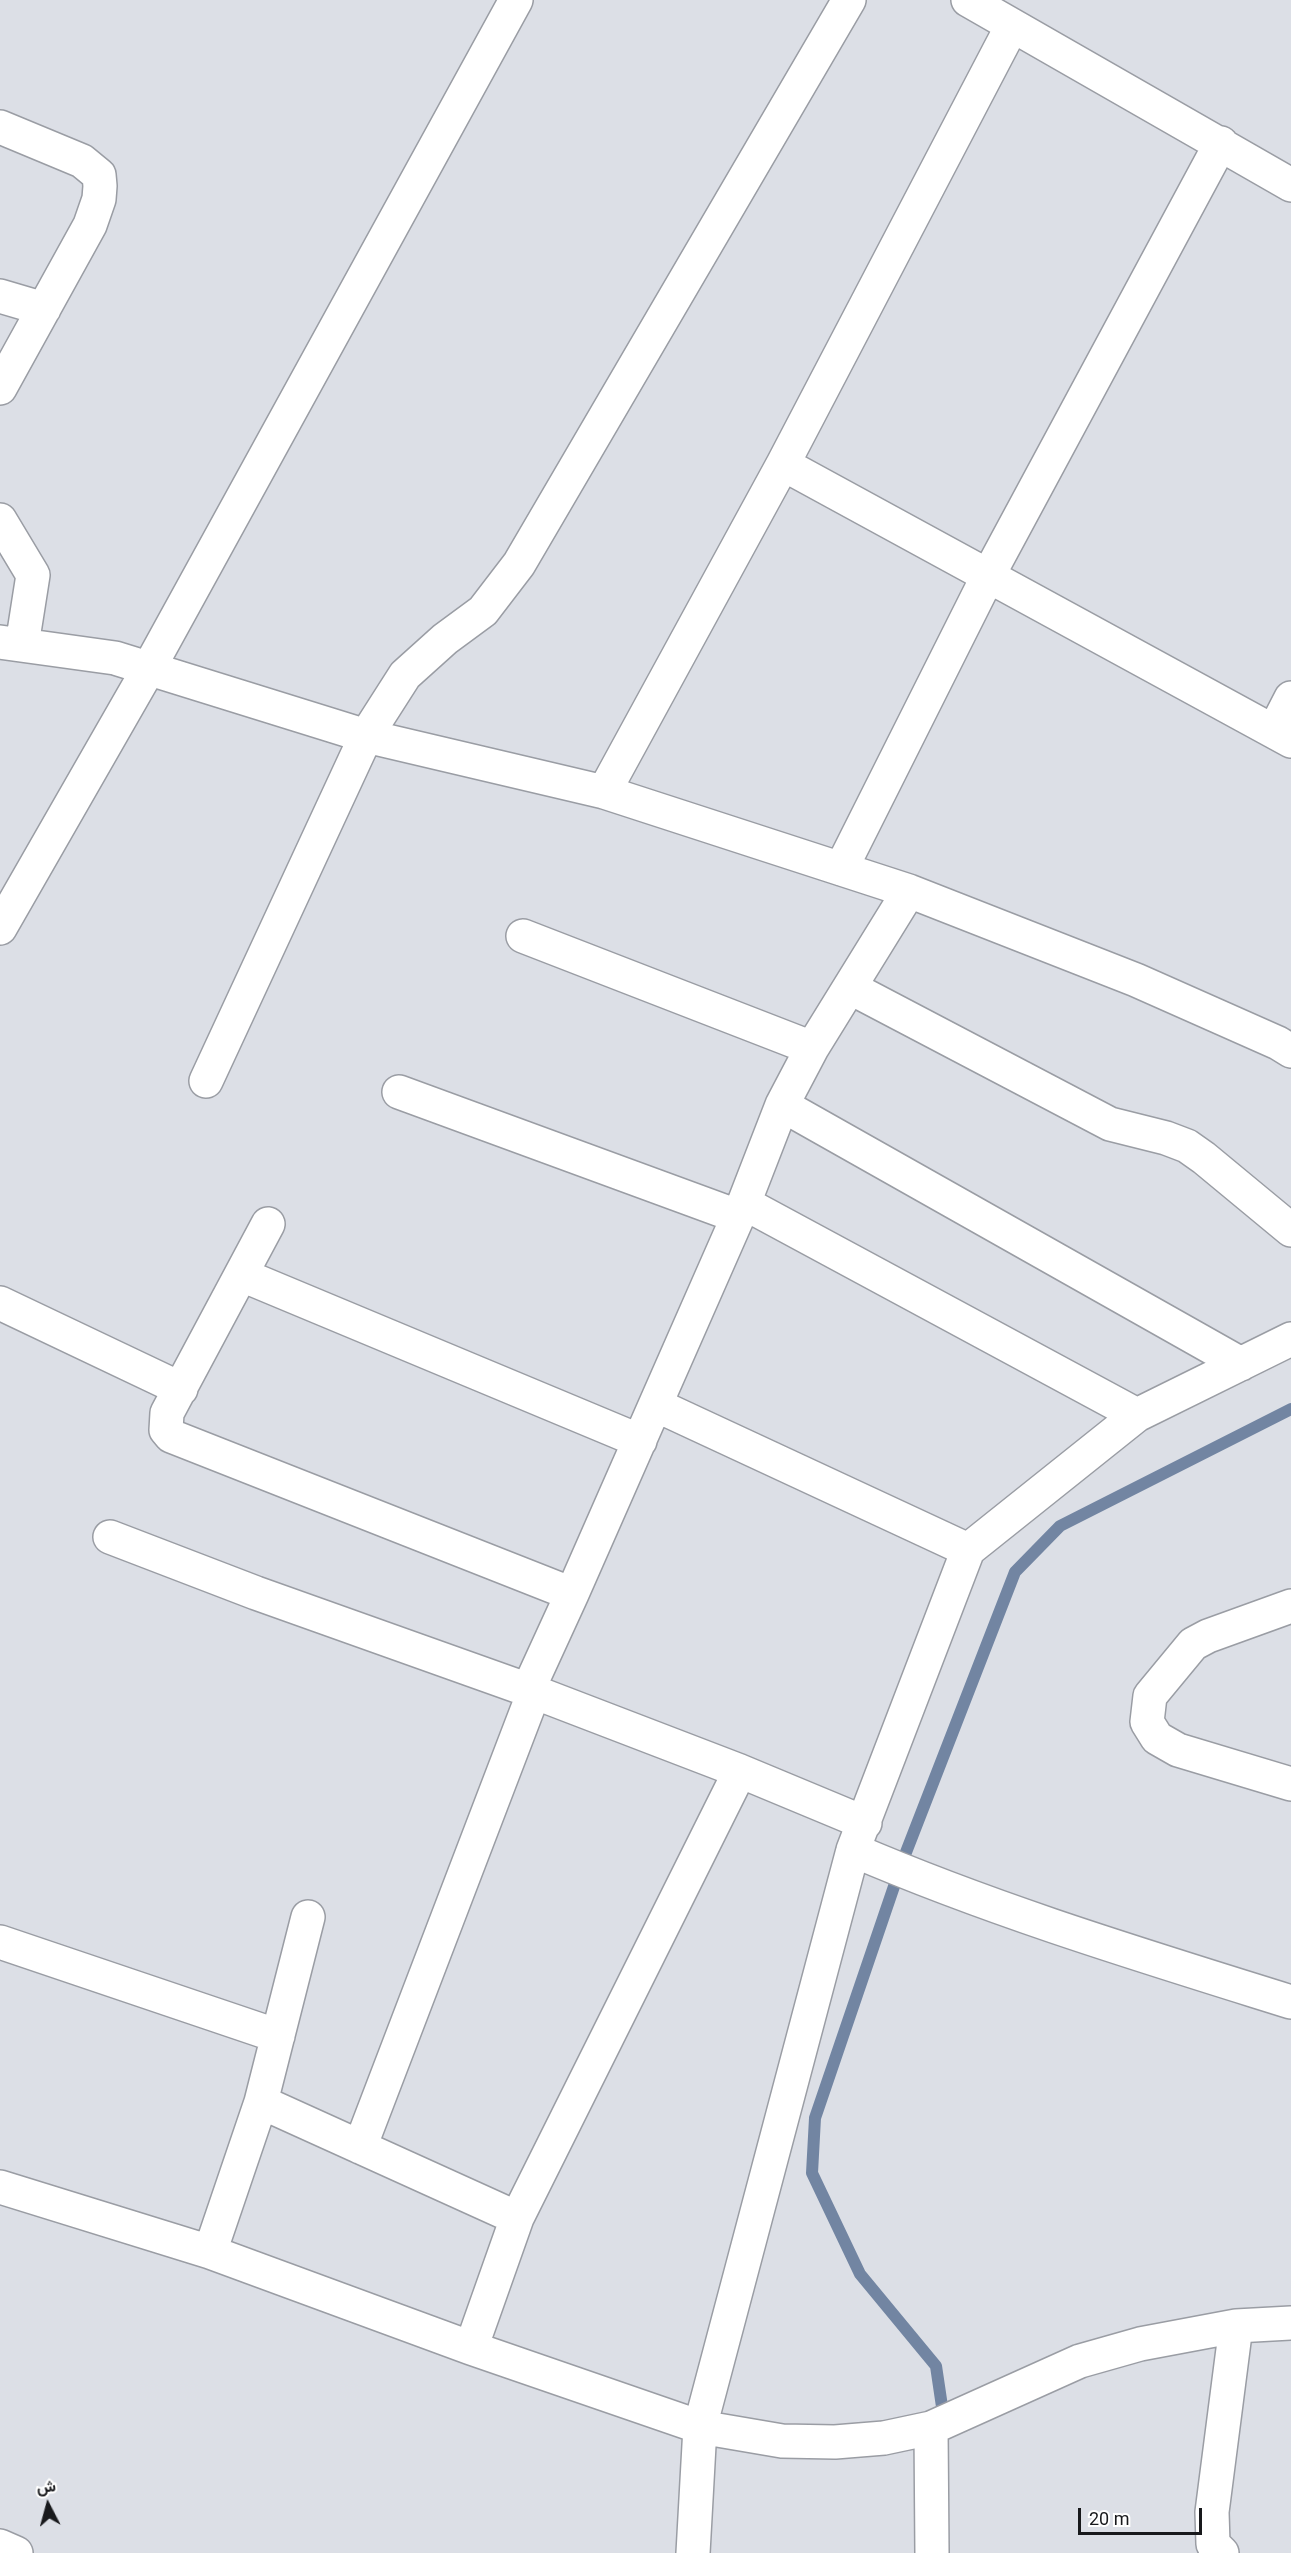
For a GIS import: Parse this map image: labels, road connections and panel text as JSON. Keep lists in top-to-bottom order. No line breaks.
{"scale_bar":"20 m","north":"top"}
